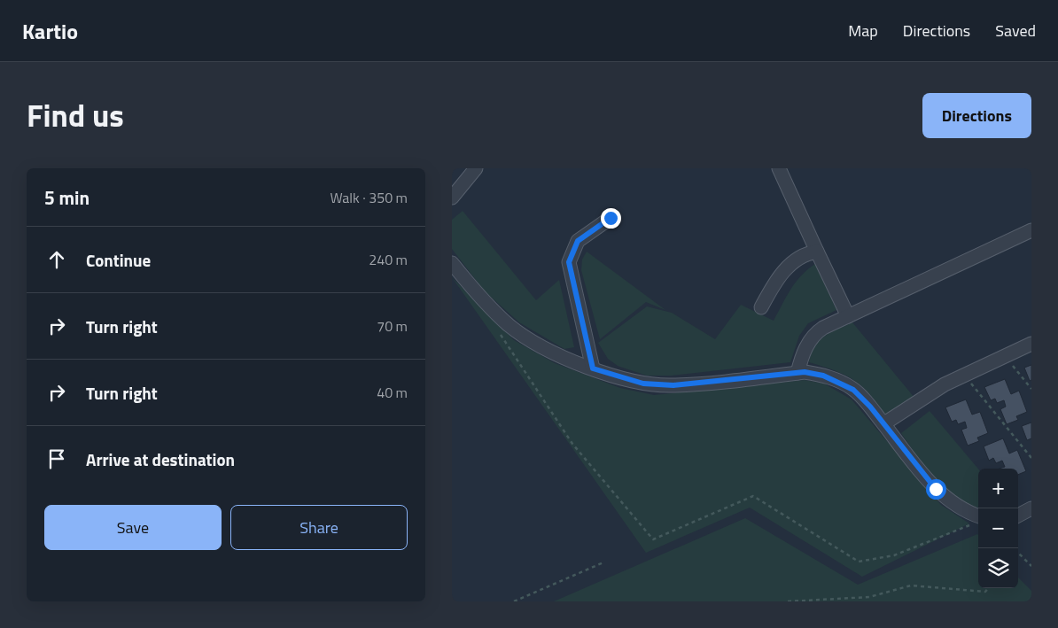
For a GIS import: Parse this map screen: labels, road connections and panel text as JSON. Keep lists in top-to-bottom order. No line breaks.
{"page":{"header":"Kartio","nav":["Map","Directions","Saved"],"title":"Find us","buttons":["Directions",["Save","Share"]],"heading":["5 min","Walk · 350 m"],"list":[["Continue","240 m"],["Turn right","70 m"],["Turn right","40 m"],"Arrive at destination"],"map_buttons":["+","−"]}}
